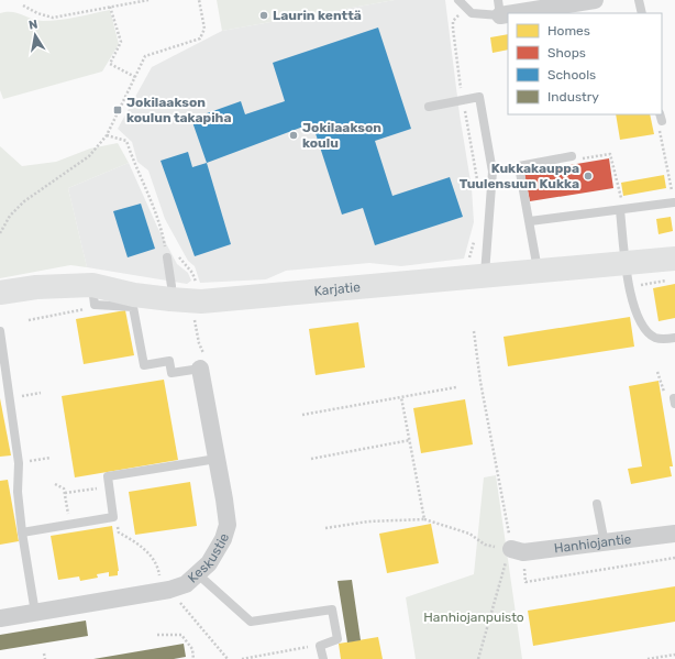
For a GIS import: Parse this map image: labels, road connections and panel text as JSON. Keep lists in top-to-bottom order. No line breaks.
{"streets":{"street":["Karjatie","Hanhiojantie","Keskustie"]},"parks":["Hanhiojanpuisto"],"places":{"other":["Laurin kenttä","Jokilaakson koulu","Kukkakauppa Tuulensuun Kukka"],"transit":["Jokilaakson koulun takapiha"]},"legend":["Homes","Shops","Schools","Industry"],"north":"top"}
